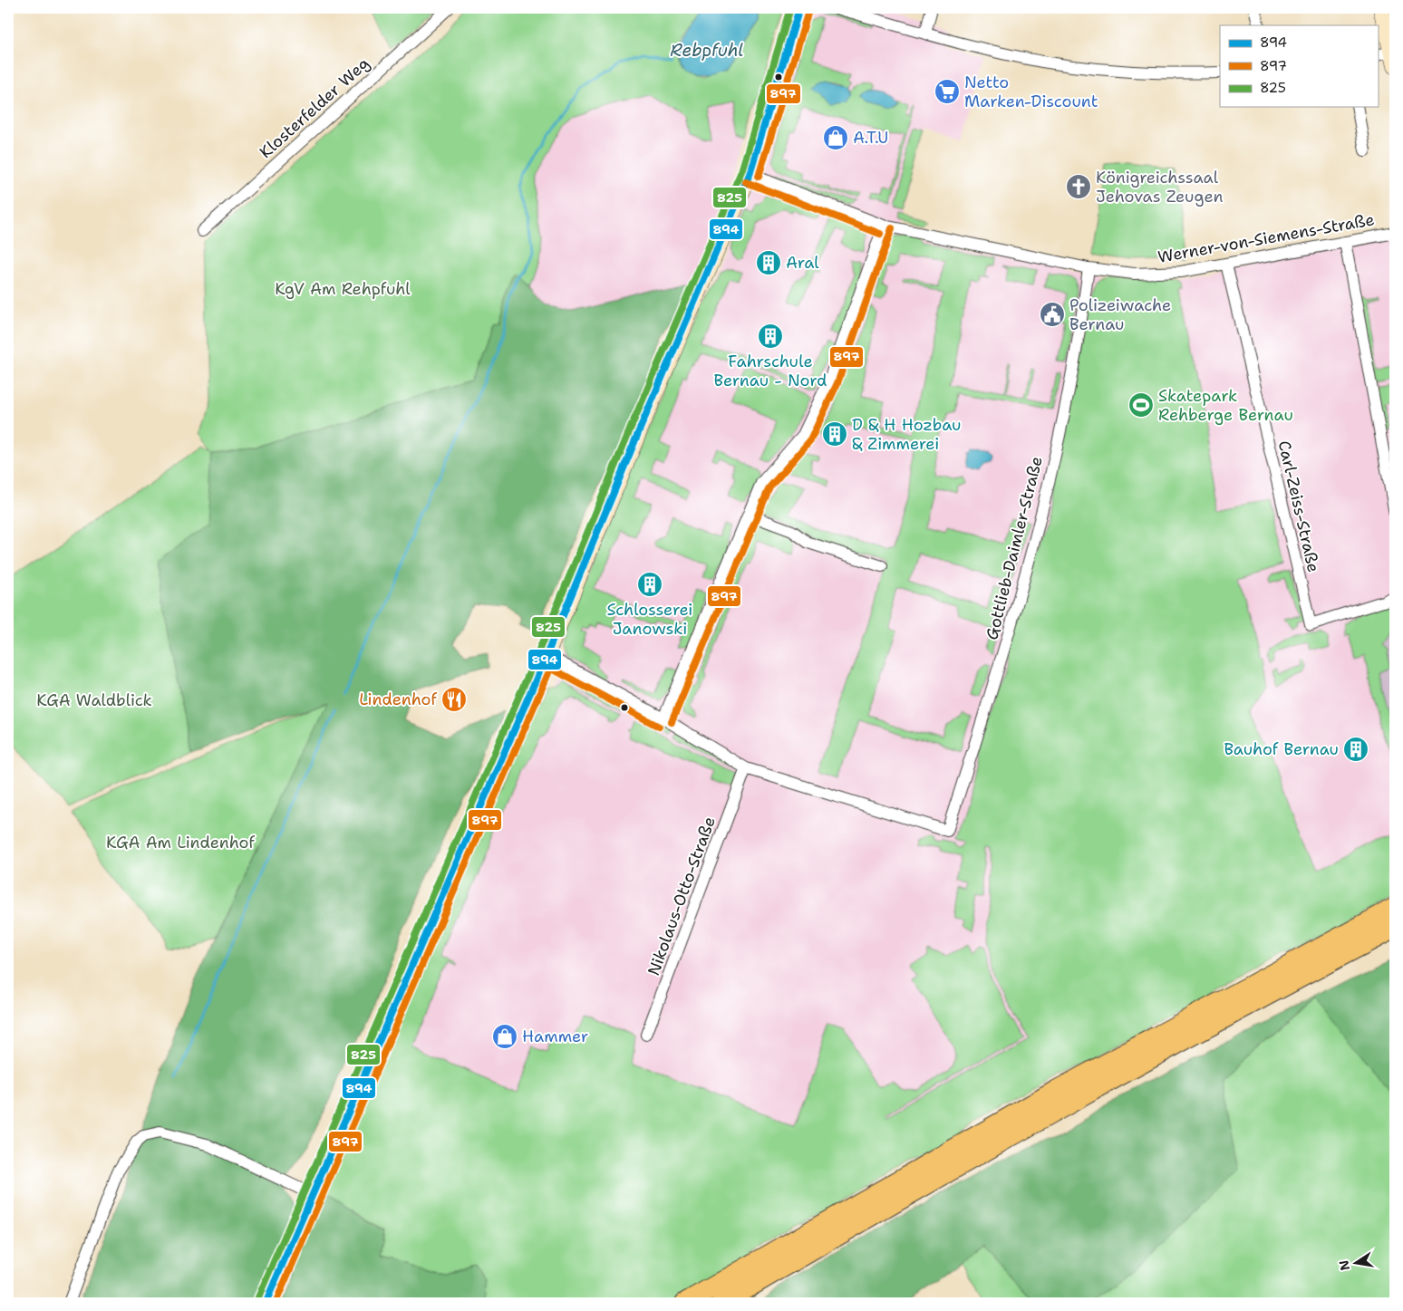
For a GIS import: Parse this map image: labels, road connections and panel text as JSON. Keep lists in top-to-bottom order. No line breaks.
{"streets":{"street":["Klosterfelder Weg","Werner-von-Siemens-Straße","Carl-Zeiss-Straße","Gottlieb-Daimler-Straße","Nikolaus-Otto-Straße"]},"crossings":[["Werner-von-Siemens-Straße","Carl-Zeiss-Straße"],["Werner-von-Siemens-Straße","Gottlieb-Daimler-Straße"],["Gottlieb-Daimler-Straße","Nikolaus-Otto-Straße"]],"water":["Rebpfuhl"],"parks":["KgV Am Rehpfuhl","KGA Waldblick","KGA Am Lindenhof"],"places":{"supermarket":["Netto Marken-Discount"],"shop":["A.T.U","Hammer"],"church":["Königreichssaal Jehovas Zeugen"],"building":["Aral","Fahrschule Bernau - Nord","D & H Hozbau & Zimmerei","Schlosserei Janowski","Bauhof Bernau"],"public building":["Polizeiwache Bernau"],"sports":["Skatepark Rehberge Bernau"],"restaurant":["Lindenhof"]},"lines":["transit line 894","transit line 825","transit line 897"],"legend":["894","897","825"],"north":"left"}
